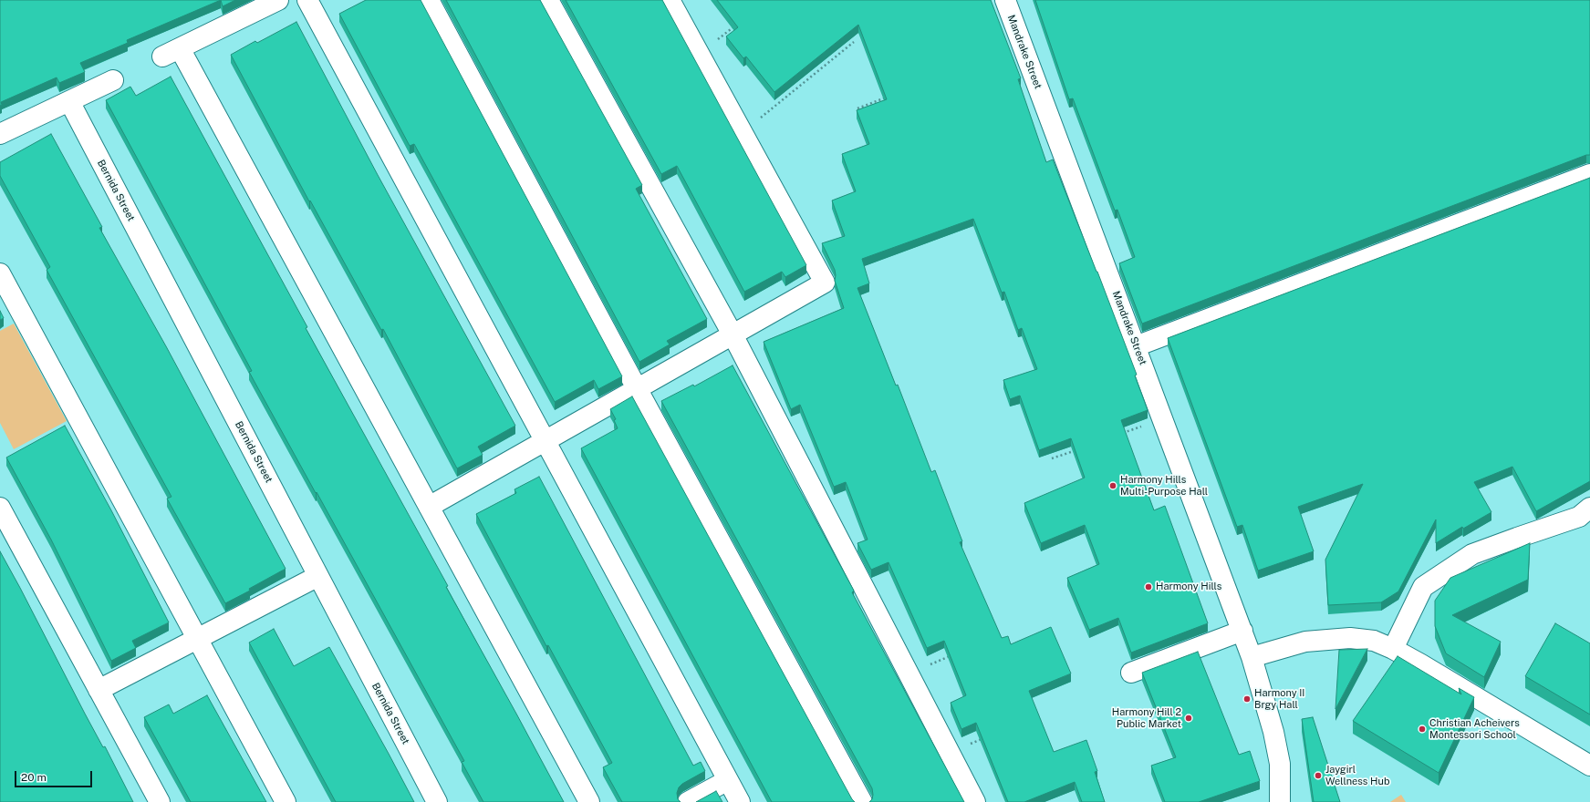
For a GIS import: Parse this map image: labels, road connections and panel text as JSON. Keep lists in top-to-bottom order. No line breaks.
{"streets":{"street":["Mandrake Street","Bernida Street"]},"places":["Harmony Hills Multi-Purpose Hall","Harmony Hills","Harmony II Brgy Hall","Harmony Hill 2 Public Market","Christian Acheivers Montessori School","Jaygirl Wellness Hub"],"scale_bar":"20 m"}
